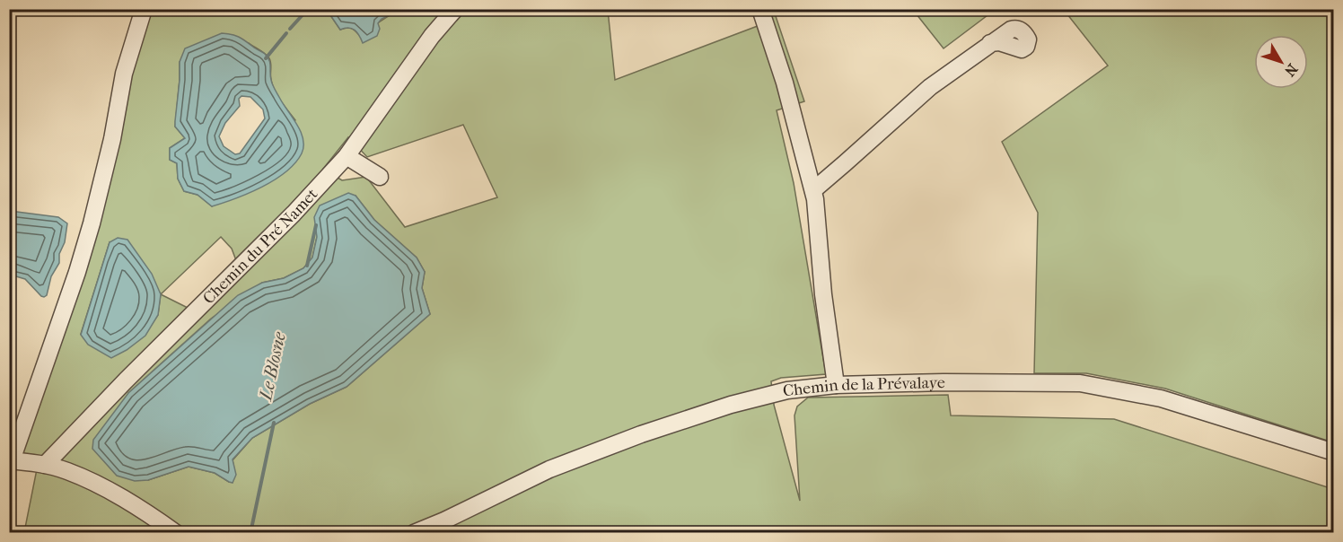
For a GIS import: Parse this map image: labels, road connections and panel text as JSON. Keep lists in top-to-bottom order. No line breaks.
{"streets":{"street":["Chemin du Pré Namet","Chemin de la Prévalaye"]},"water":["Le Blosne"],"north":"bottom right"}
